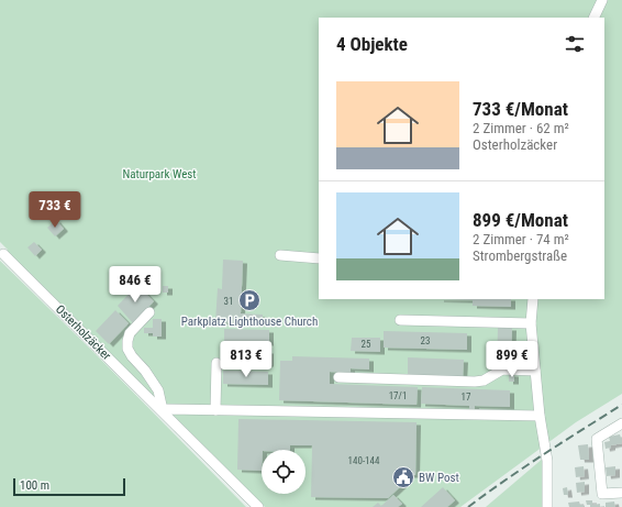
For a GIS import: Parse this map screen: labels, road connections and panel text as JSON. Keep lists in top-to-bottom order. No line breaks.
{"streets":{"street":["Osterholzäcker"]},"parks":["Naturpark West"],"places":{"parking":["Parkplatz Lighthouse Church"],"public building":["BW Post"]},"house_numbers":["31","23","25","17/1","17","140-144"],"scale_bar":"100 m","page":{"heading":"4 Objekte","list":[{"name":"733 €/Monat","note":"2 Zimmer · 62 m² · Osterholzäcker"},{"name":"899 €/Monat","note":"2 Zimmer · 74 m² · Strombergstraße"}],"price":["733 €","846 €","813 €","899 €"],"scale":"100 m"}}
